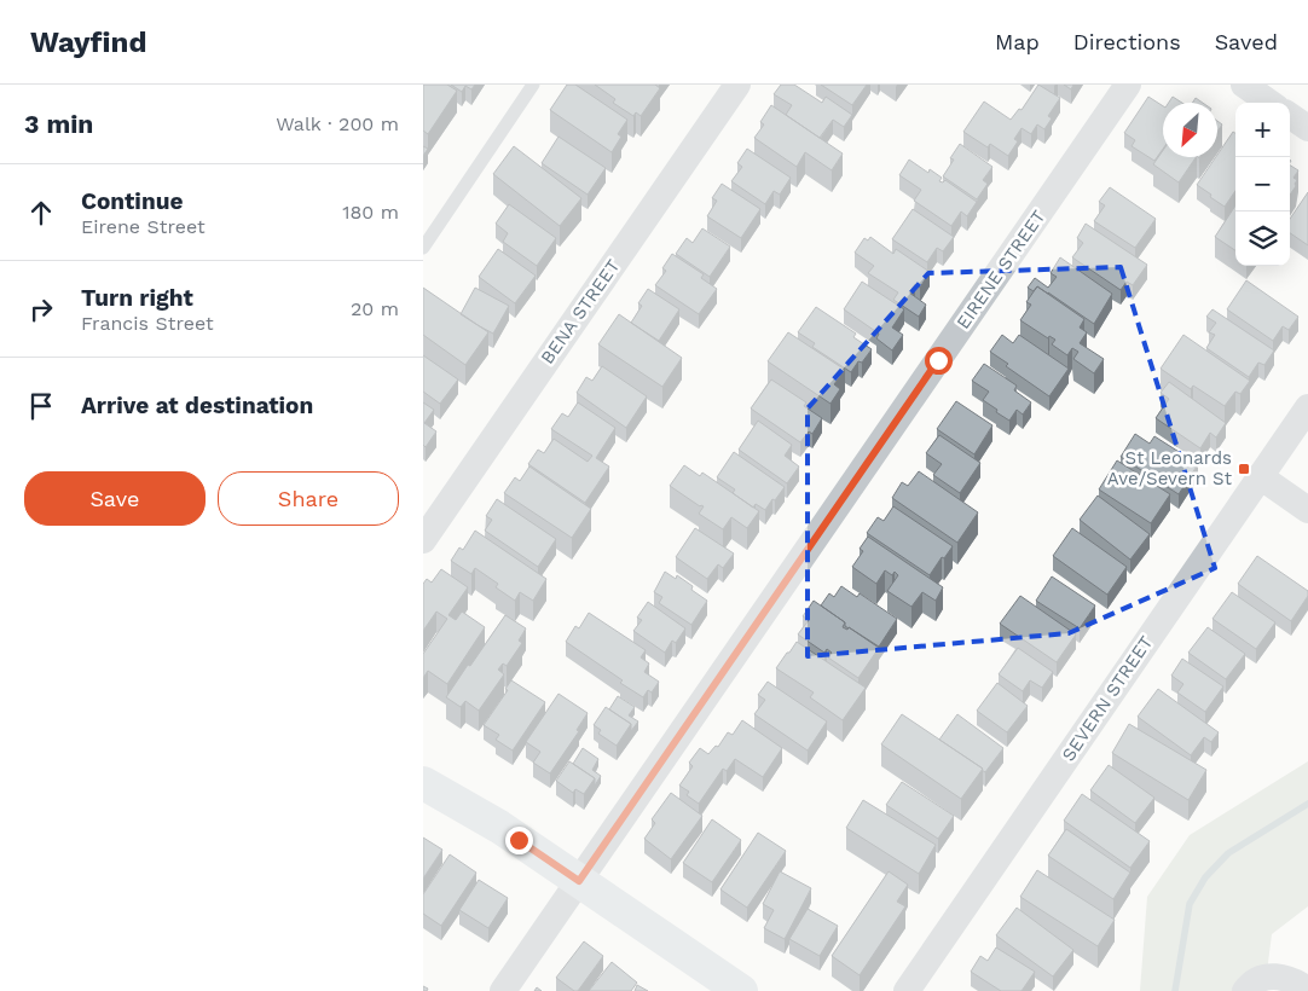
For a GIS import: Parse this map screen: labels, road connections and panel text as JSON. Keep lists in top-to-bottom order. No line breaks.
{"streets":{"street":["EIRENE STREET","BENA STREET","SEVERN STREET"]},"places":{"transit":["St Leonards Ave/Severn St"]},"north":"bottom left","page":{"header":"Wayfind","nav":["Map","Directions","Saved"],"heading":["3 min","Walk · 200 m"],"map_buttons":["+","−"],"list":[["Continue","Eirene Street","180 m"],["Turn right","Francis Street","20 m"],"Arrive at destination"],"buttons":["Save","Share"]}}
